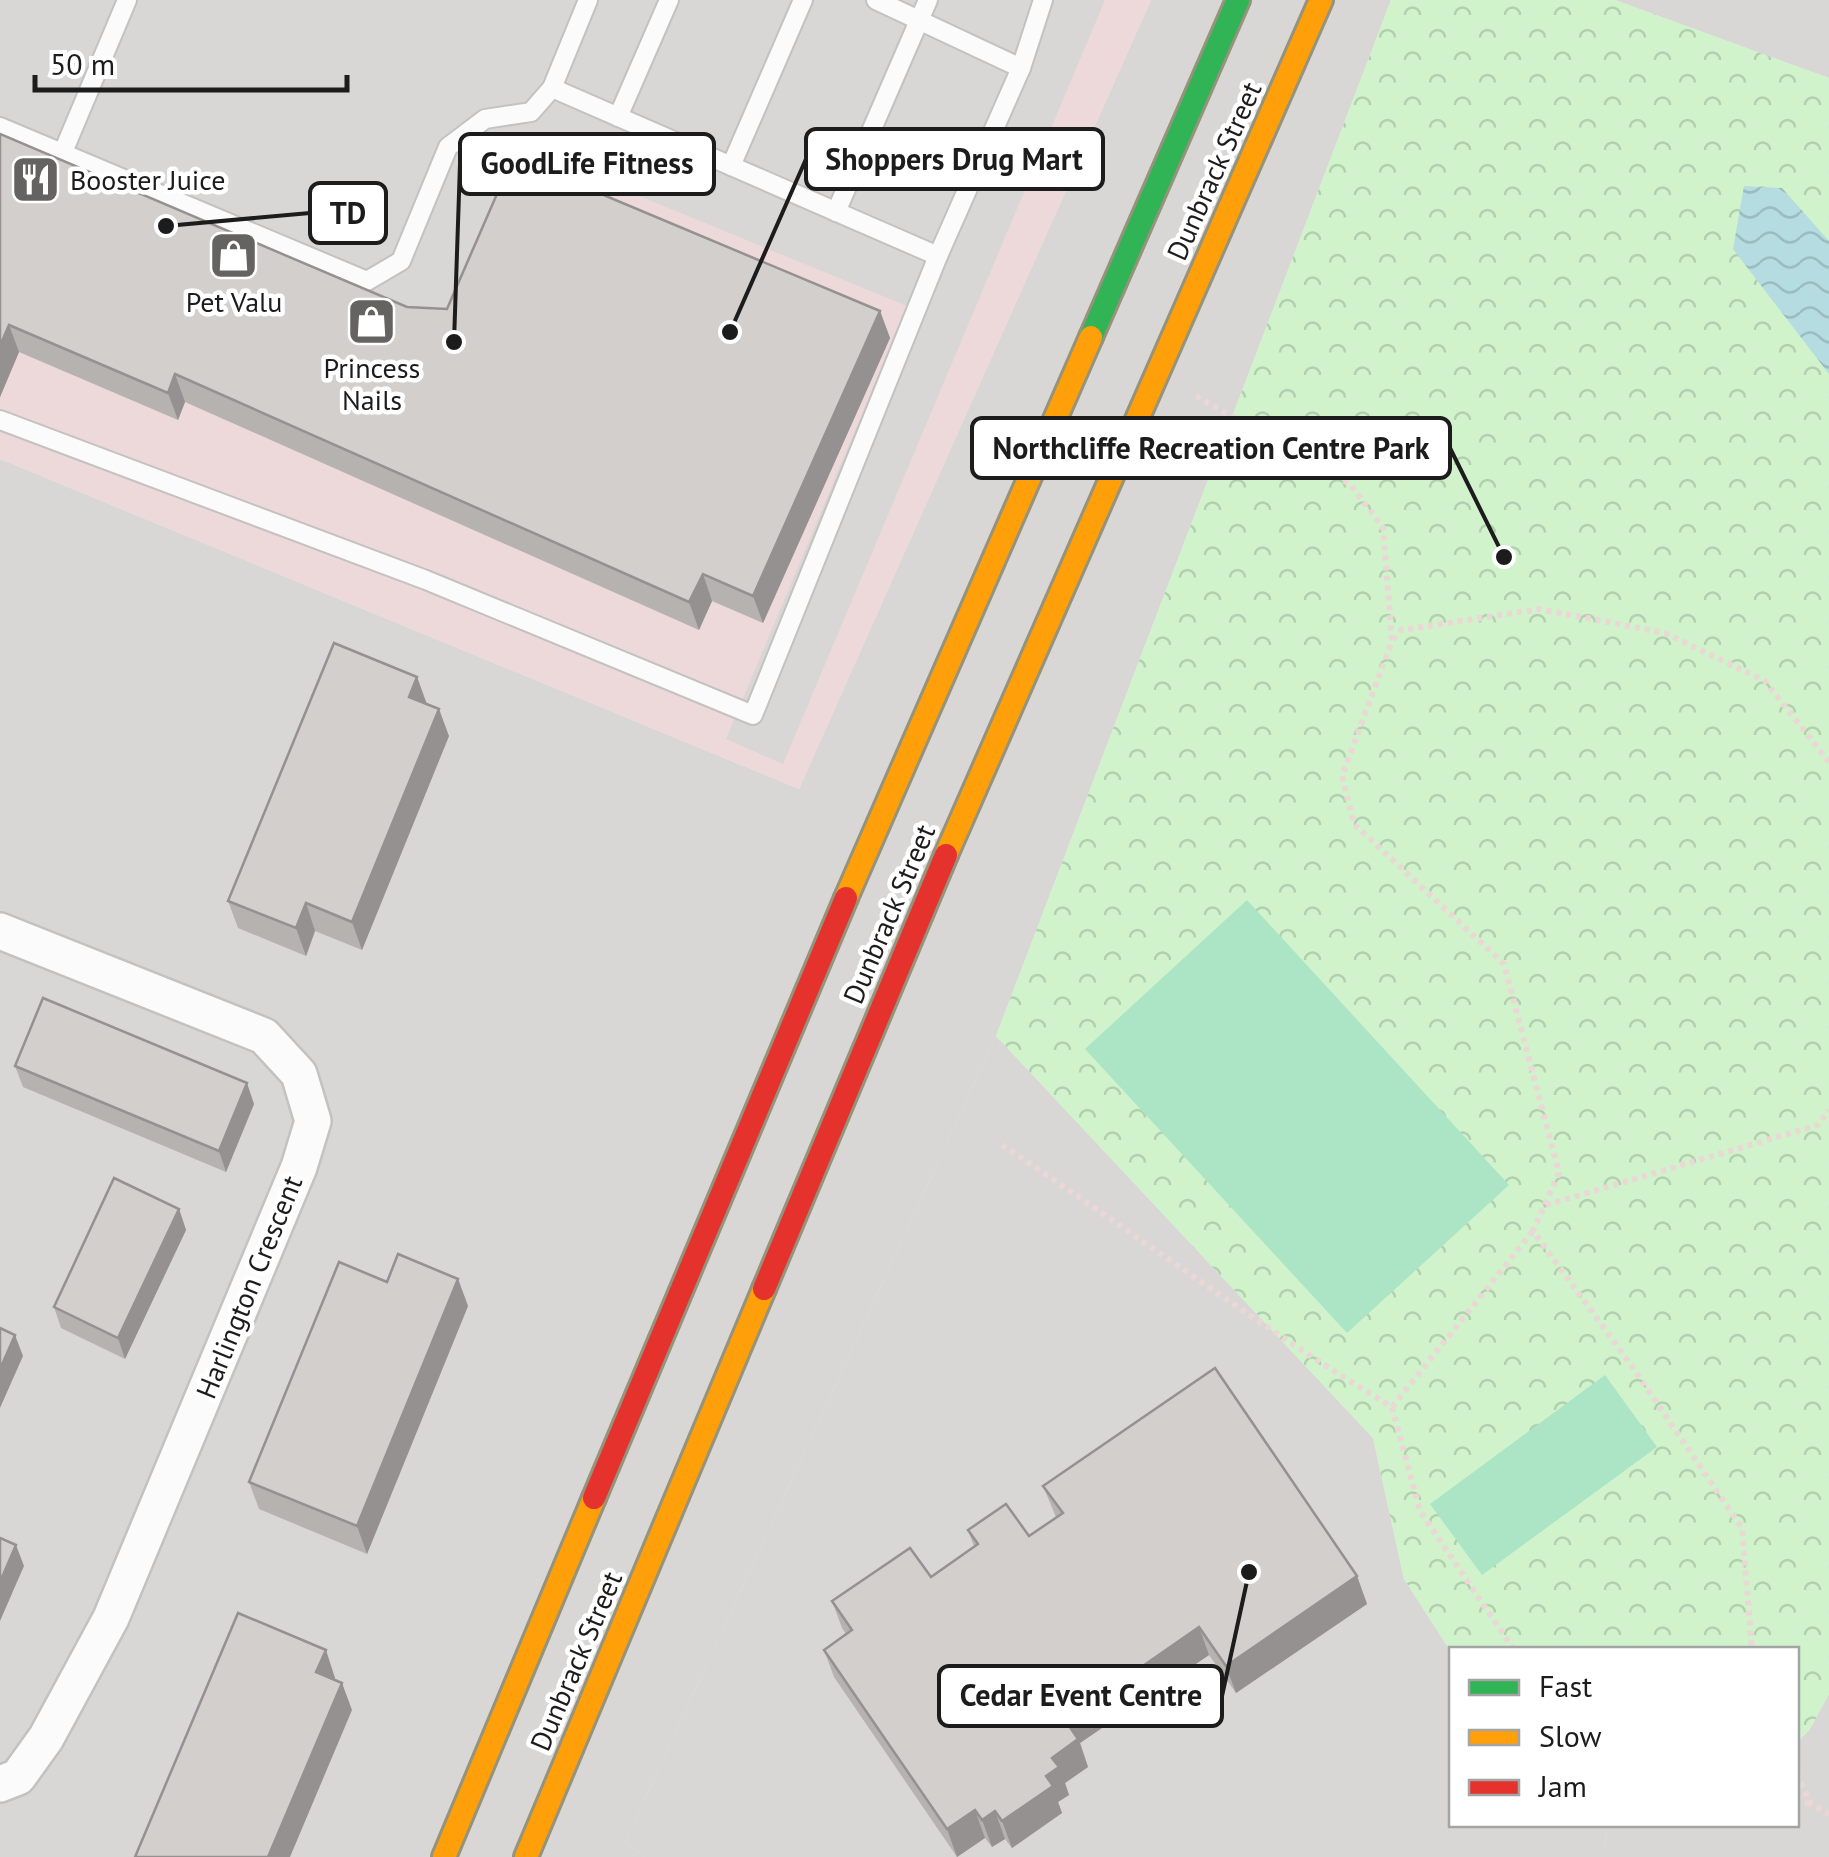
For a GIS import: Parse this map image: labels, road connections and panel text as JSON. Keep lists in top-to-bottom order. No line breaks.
{"streets":{"main road":["Dunbrack Street"],"street":["Harlington Crescent"]},"places":{"restaurant":["Booster Juice"],"other":["TD","Shoppers Drug Mart","GoodLife Fitness","Northcliffe Recreation Centre Park","Cedar Event Centre"],"shop":["Pet Valu","Princess Nails"]},"legend":["Fast","Slow","Jam"],"scale_bar":"50 m"}
